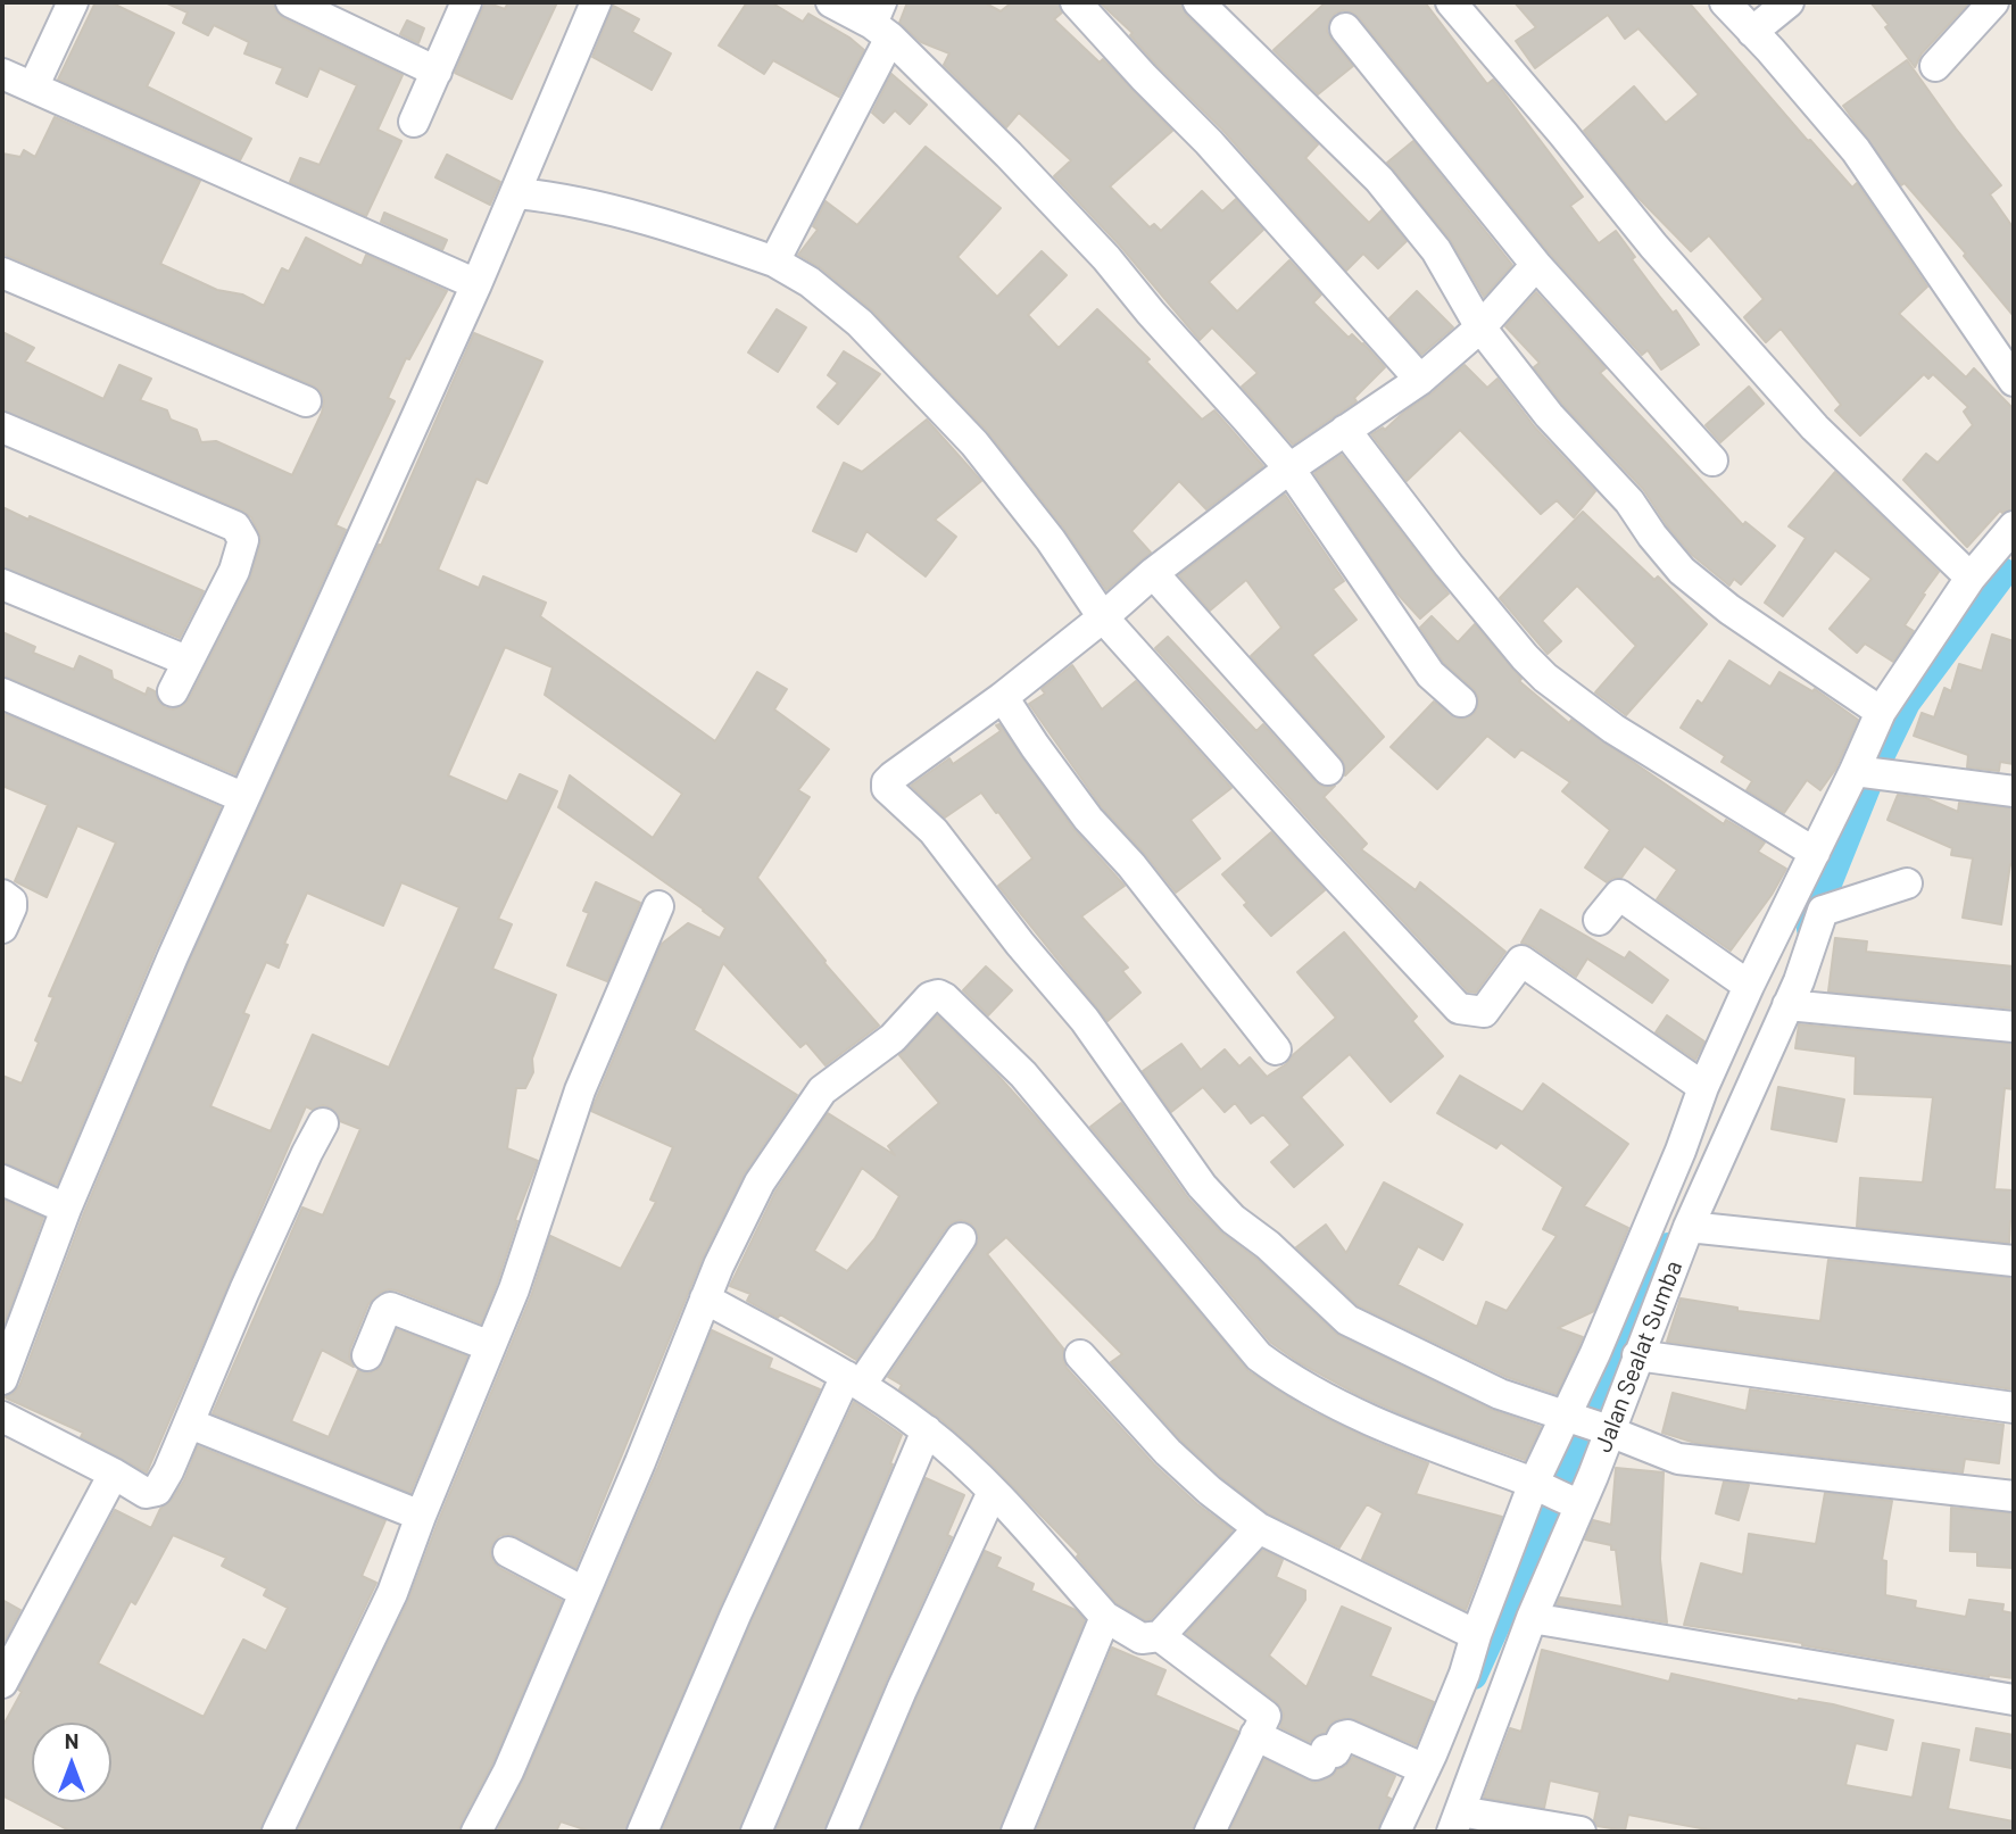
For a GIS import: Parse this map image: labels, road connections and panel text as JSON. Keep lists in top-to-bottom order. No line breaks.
{"streets":{"street":["Jalan Sealat Sumba"]},"north":"top"}
